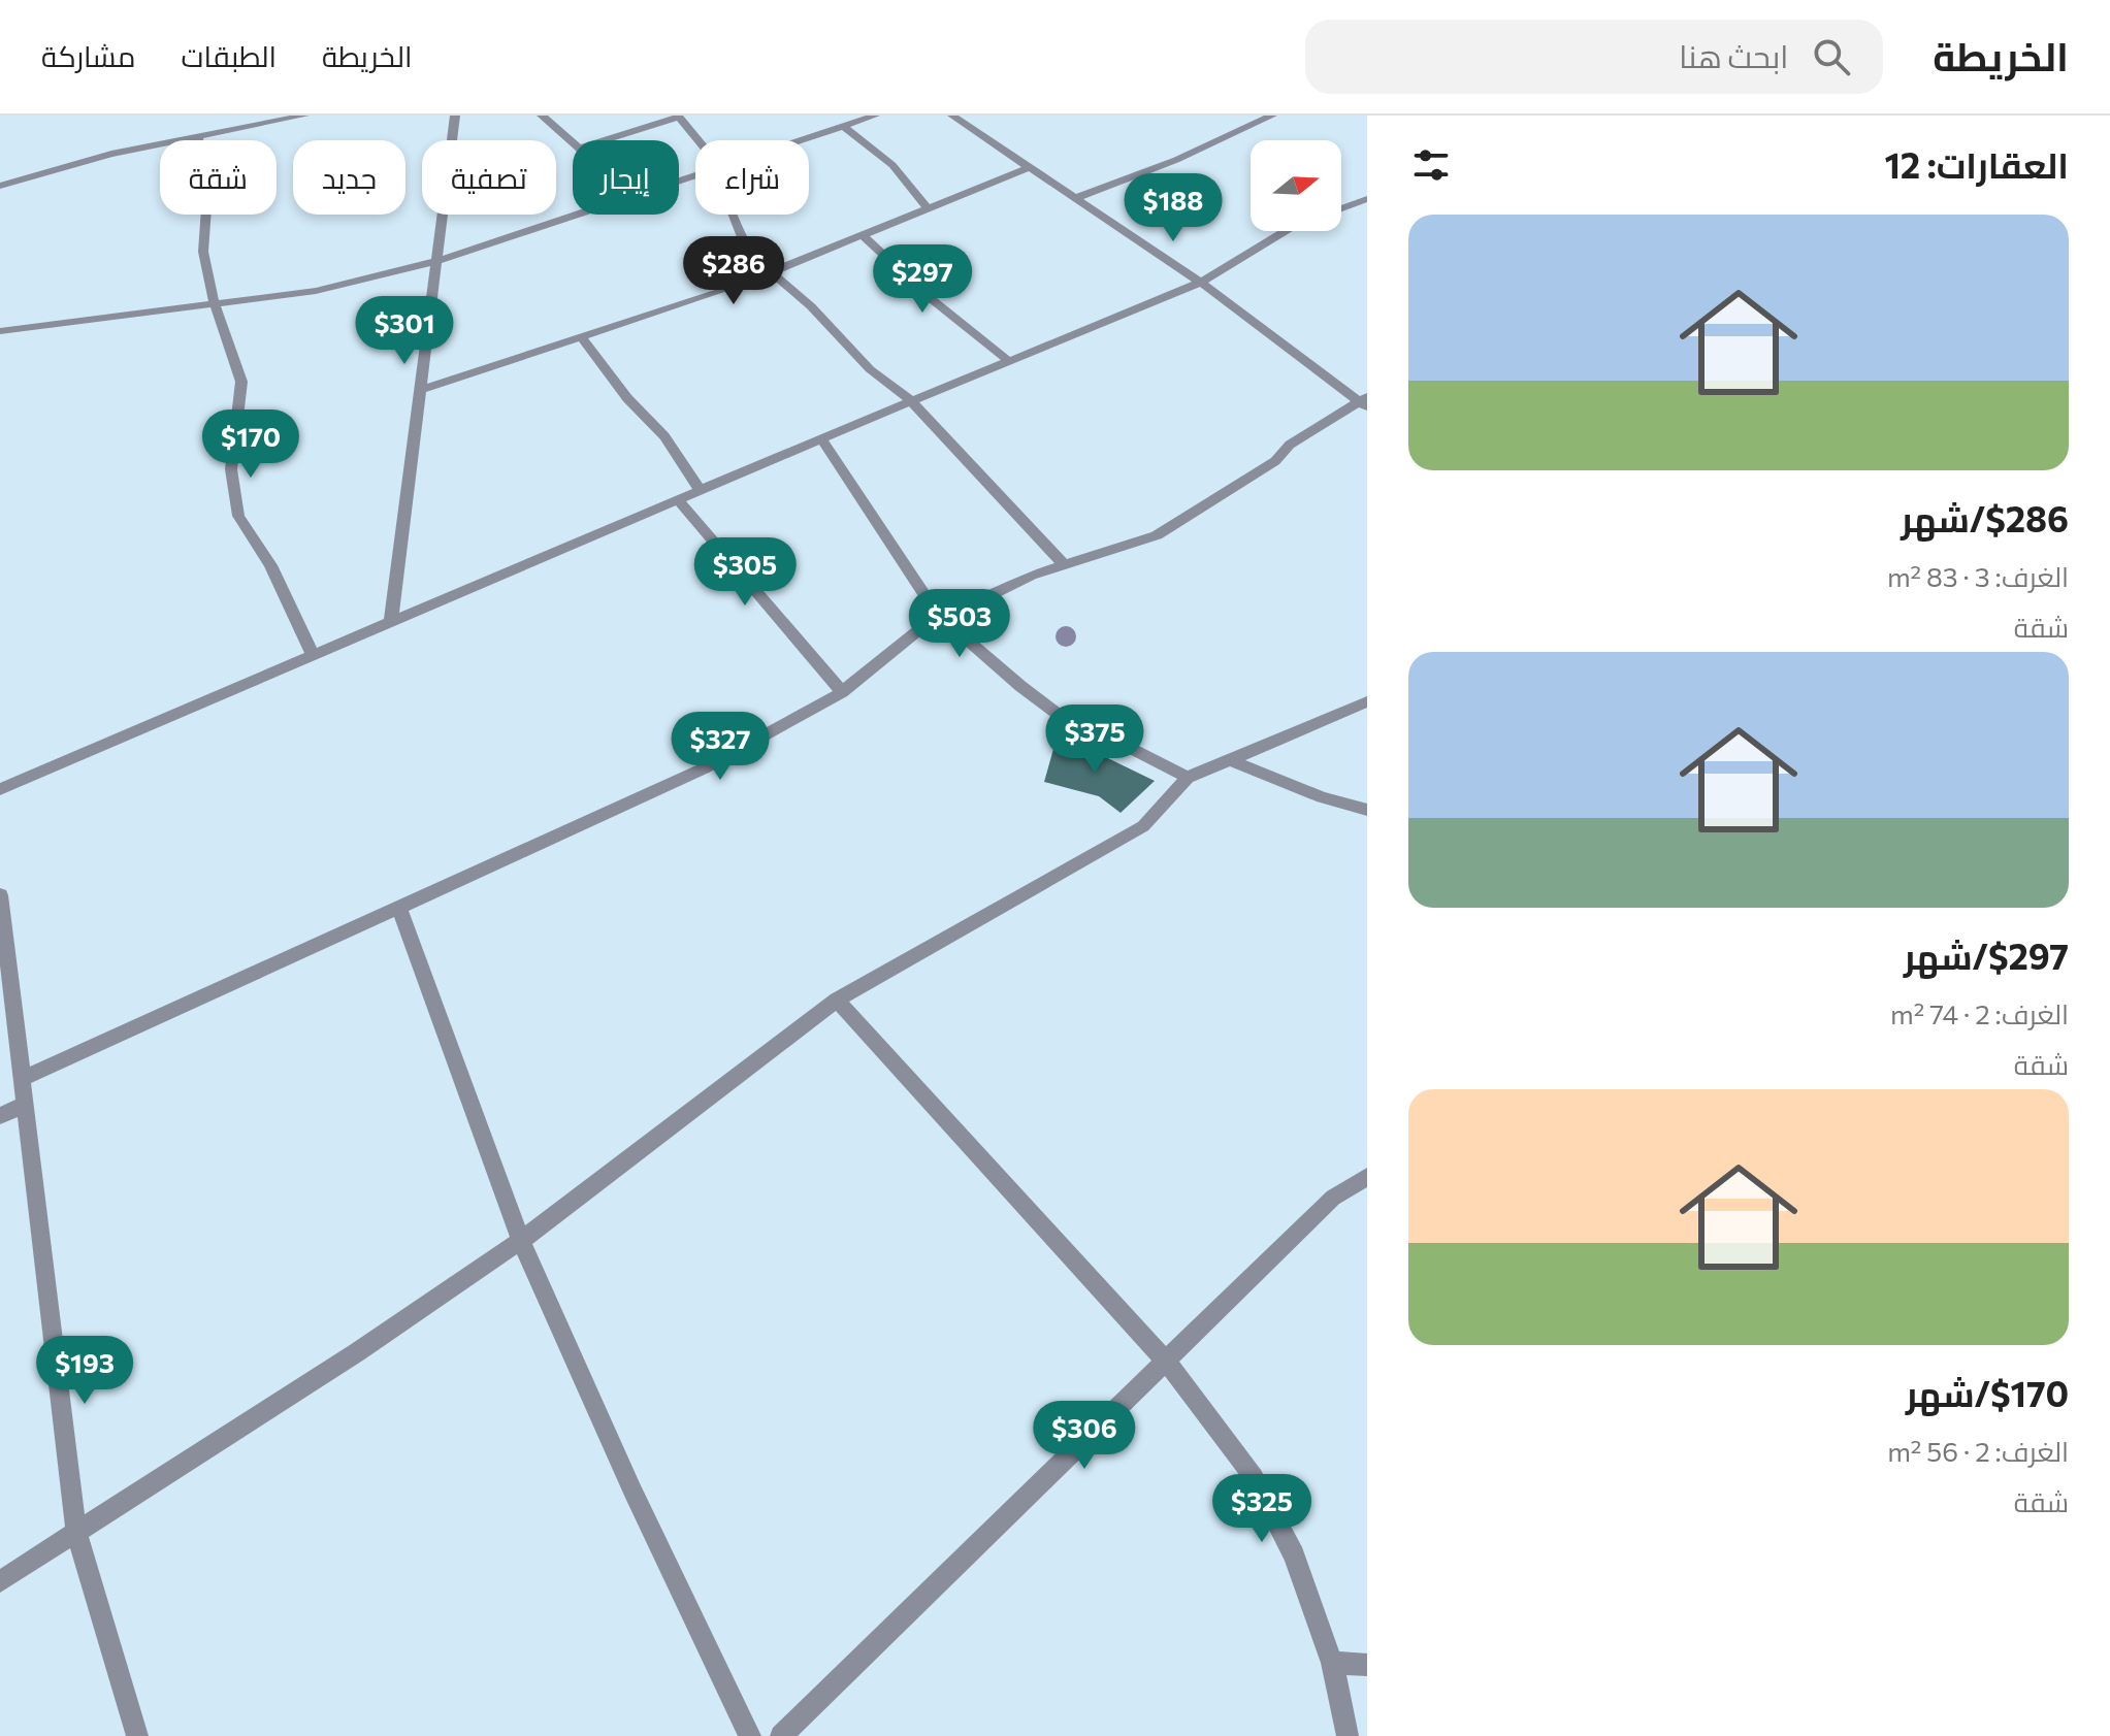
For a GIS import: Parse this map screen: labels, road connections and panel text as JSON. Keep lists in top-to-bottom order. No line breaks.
{"north":"right","page":{"header":"الخريطة","search":"ابحث هنا","nav":["الخريطة","الطبقات","مشاركة"],"heading":"العقارات: 12","chip":["شراء","إيجار","تصفية","جديد","شقة"],"price":["$188","$286","$297","$301","$170","$305","$503","$375","$327","$193","$306","$325"],"list":[{"name":"$286/شهر","note":"الغرف: 3 · 83 m² · شقة"},{"name":"$297/شهر","note":"الغرف: 2 · 74 m² · شقة"},{"name":"$170/شهر","note":"الغرف: 2 · 56 m² · شقة"}]}}
